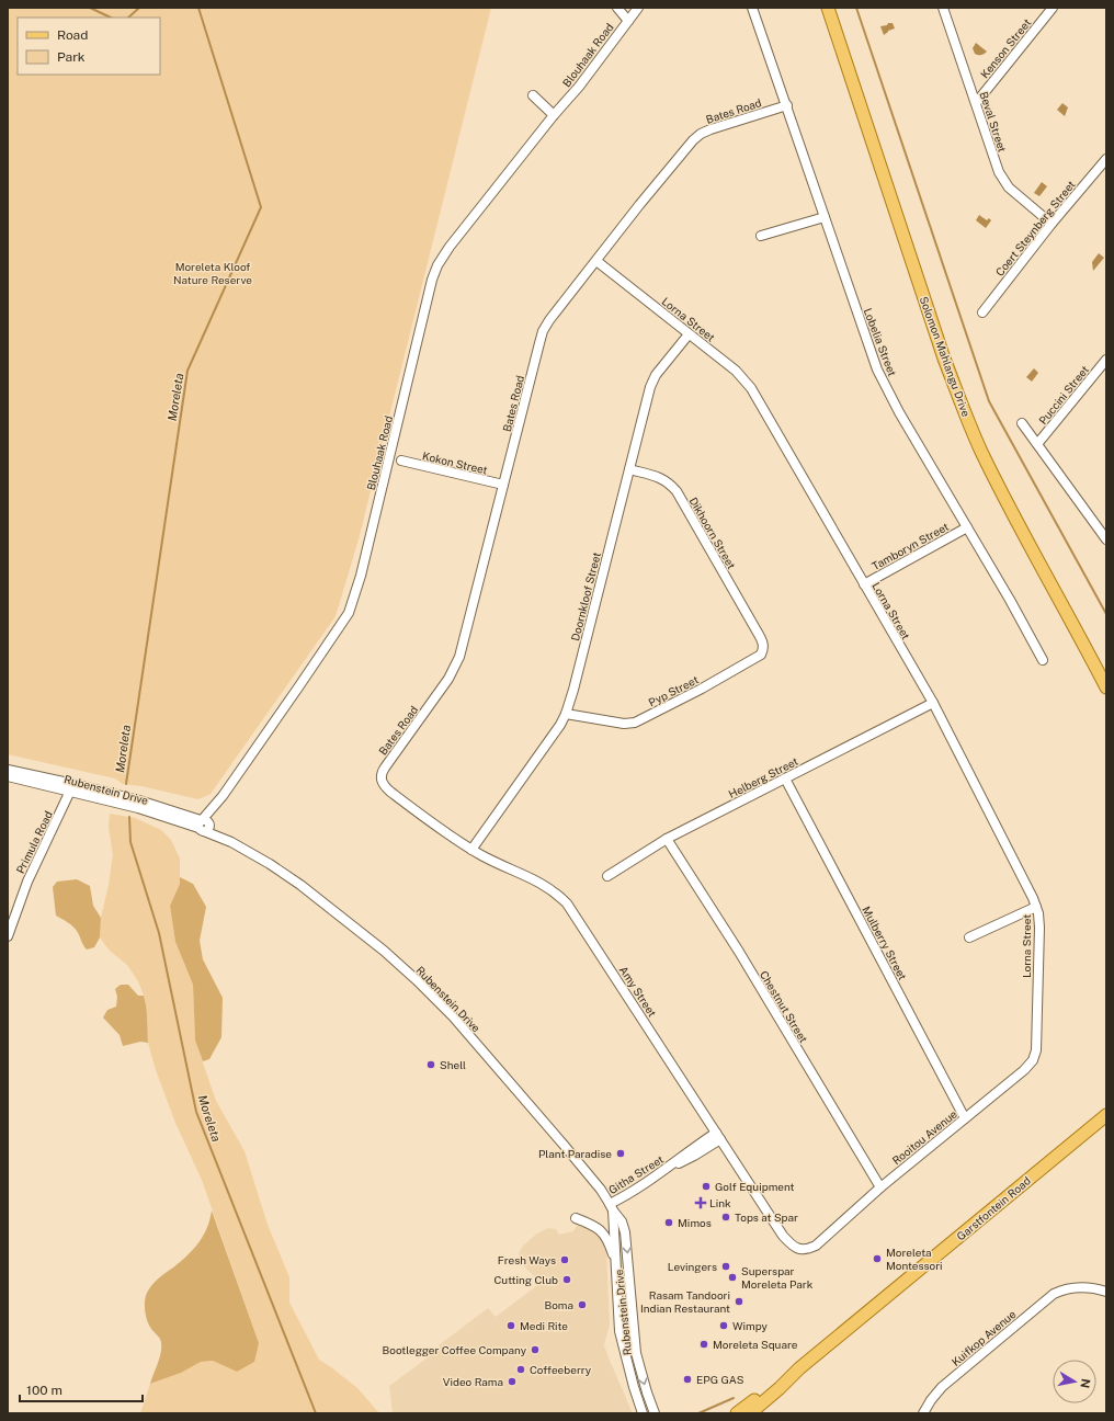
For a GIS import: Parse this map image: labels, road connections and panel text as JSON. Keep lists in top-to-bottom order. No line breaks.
{"streets":{"main road":["Solomon Mahlangu Drive","Garstfontein Road"],"street":["Kenson Street","Blouhaak Road","Bates Road","Beval Street","Coert Steynberg Street","Lorna Street","Lobelia Street","Puccini Street","Kokon Street","Dikhoorn Street","Tamboryn Street","Doornkloof Street","Pyp Street","Helberg Street","Rubenstein Drive","Primula Road","Mulberry Street","Amy Street","Chestnut Street","Rooitou Avenue","Githa Street","Kuifkop Avenue"]},"crossings":[["Kenson Street","Beval Street"],["Blouhaak Road","Rubenstein Drive"],["Bates Road","Lorna Street"],["Bates Road","Lobelia Street"],["Bates Road","Kokon Street"],["Bates Road","Amy Street"],["Beval Street","Coert Steynberg Street"],["Lorna Street","Tamboryn Street"],["Lorna Street","Doornkloof Street"],["Lorna Street","Helberg Street"],["Lorna Street","Rooitou Avenue"],["Lobelia Street","Tamboryn Street"],["Dikhoorn Street","Doornkloof Street"],["Dikhoorn Street","Pyp Street"],["Doornkloof Street","Pyp Street"],["Doornkloof Street","Amy Street"],["Helberg Street","Mulberry Street"],["Helberg Street","Chestnut Street"],["Rubenstein Drive","Primula Road"],["Rubenstein Drive","Githa Street"],["Mulberry Street","Rooitou Avenue"],["Amy Street","Rooitou Avenue"],["Amy Street","Githa Street"],["Chestnut Street","Rooitou Avenue"]],"water":["Moreleta"],"parks":["Moreleta Kloof Nature Reserve"],"places":{"other":["Shell","Plant Paradise","Golf Equipment","Tops at Spar","Mimos","Moreleta Montessori","Fresh Ways","Levingers","Superspar Moreleta Park","Cutting Club","Rasam Tandoori Indian Restaurant","Boma","Medi Rite","Wimpy","Moreleta Square","Bootlegger Coffee Company","Coffeeberry","EPG GAS","Video Rama"],"health":["Link"]},"legend":["Road","Park"],"scale_bar":"100 m","north":"right"}
